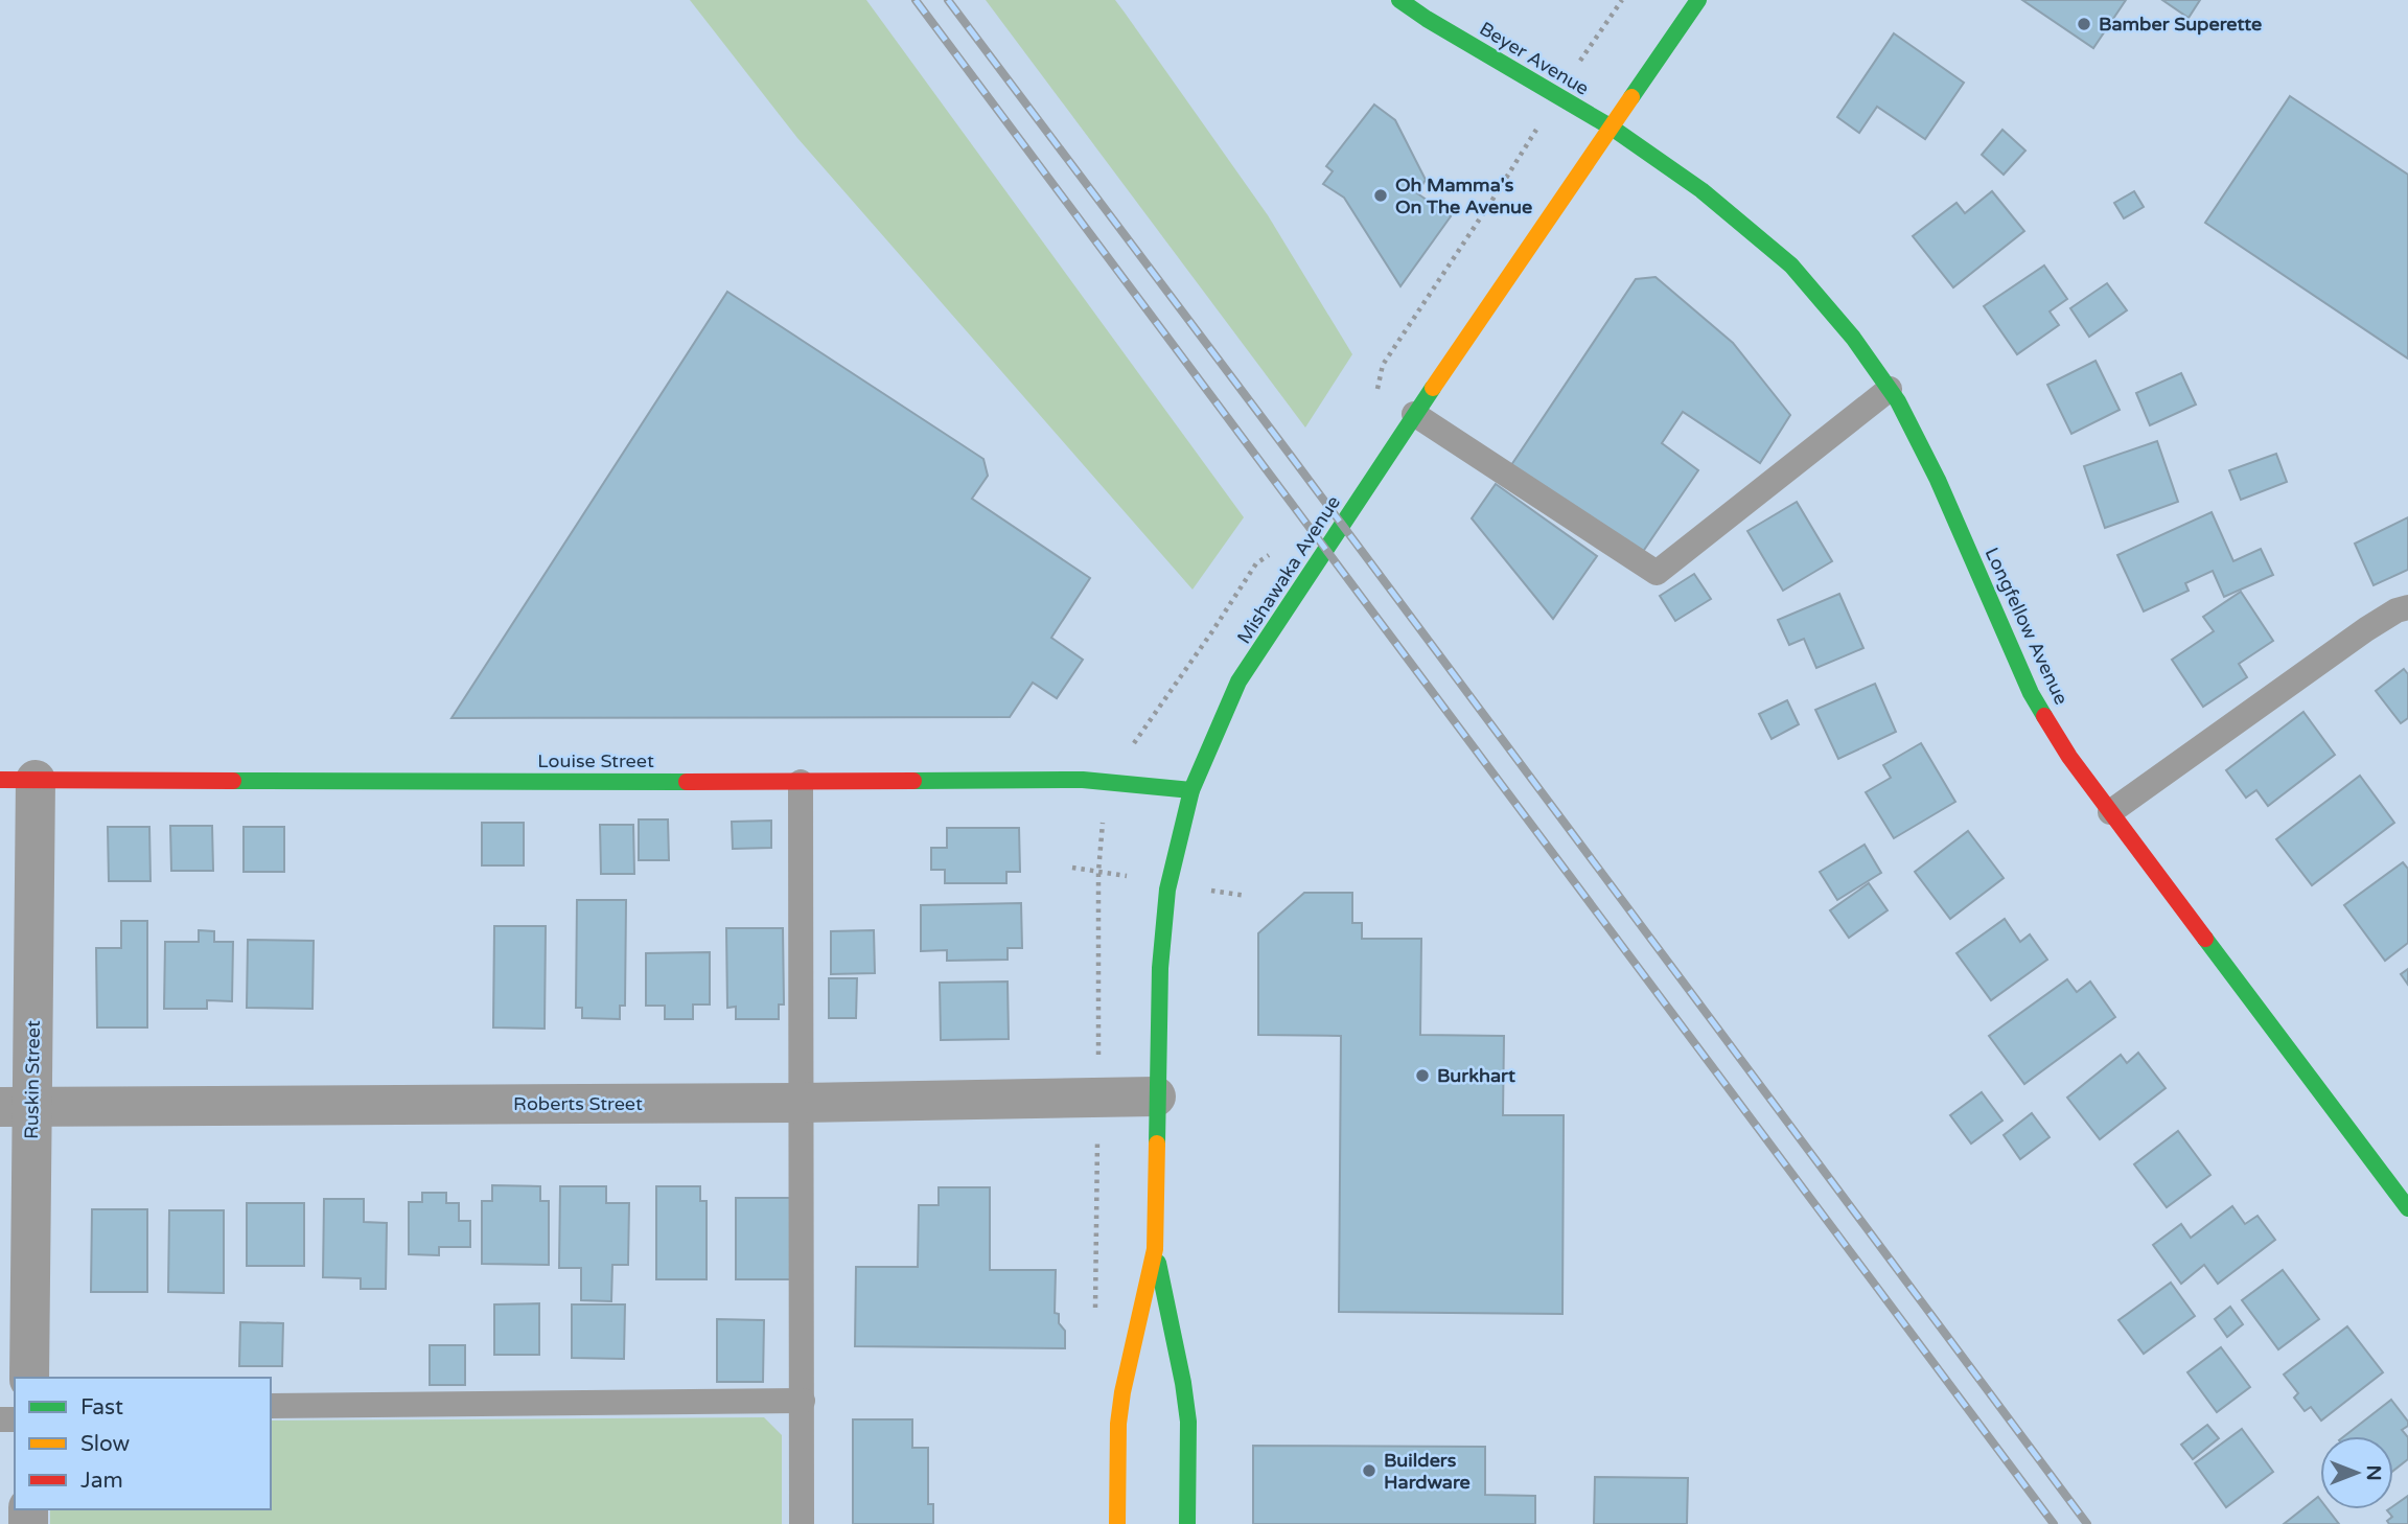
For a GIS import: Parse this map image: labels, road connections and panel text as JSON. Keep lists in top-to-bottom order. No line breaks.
{"streets":{"street":["Beyer Avenue","Mishawaka Avenue","Longfellow Avenue","Louise Street","Ruskin Street","Roberts Street"]},"crossings":[["Beyer Avenue","Mishawaka Avenue"],["Beyer Avenue","Longfellow Avenue"],["Mishawaka Avenue","Longfellow Avenue"],["Mishawaka Avenue","Louise Street"],["Mishawaka Avenue","Roberts Street"],["Louise Street","Ruskin Street"],["Ruskin Street","Roberts Street"]],"places":["Bamber Superette","Oh Mamma's On The Avenue","Burkhart","Builders Hardware"],"legend":["Fast","Slow","Jam"],"north":"right"}
